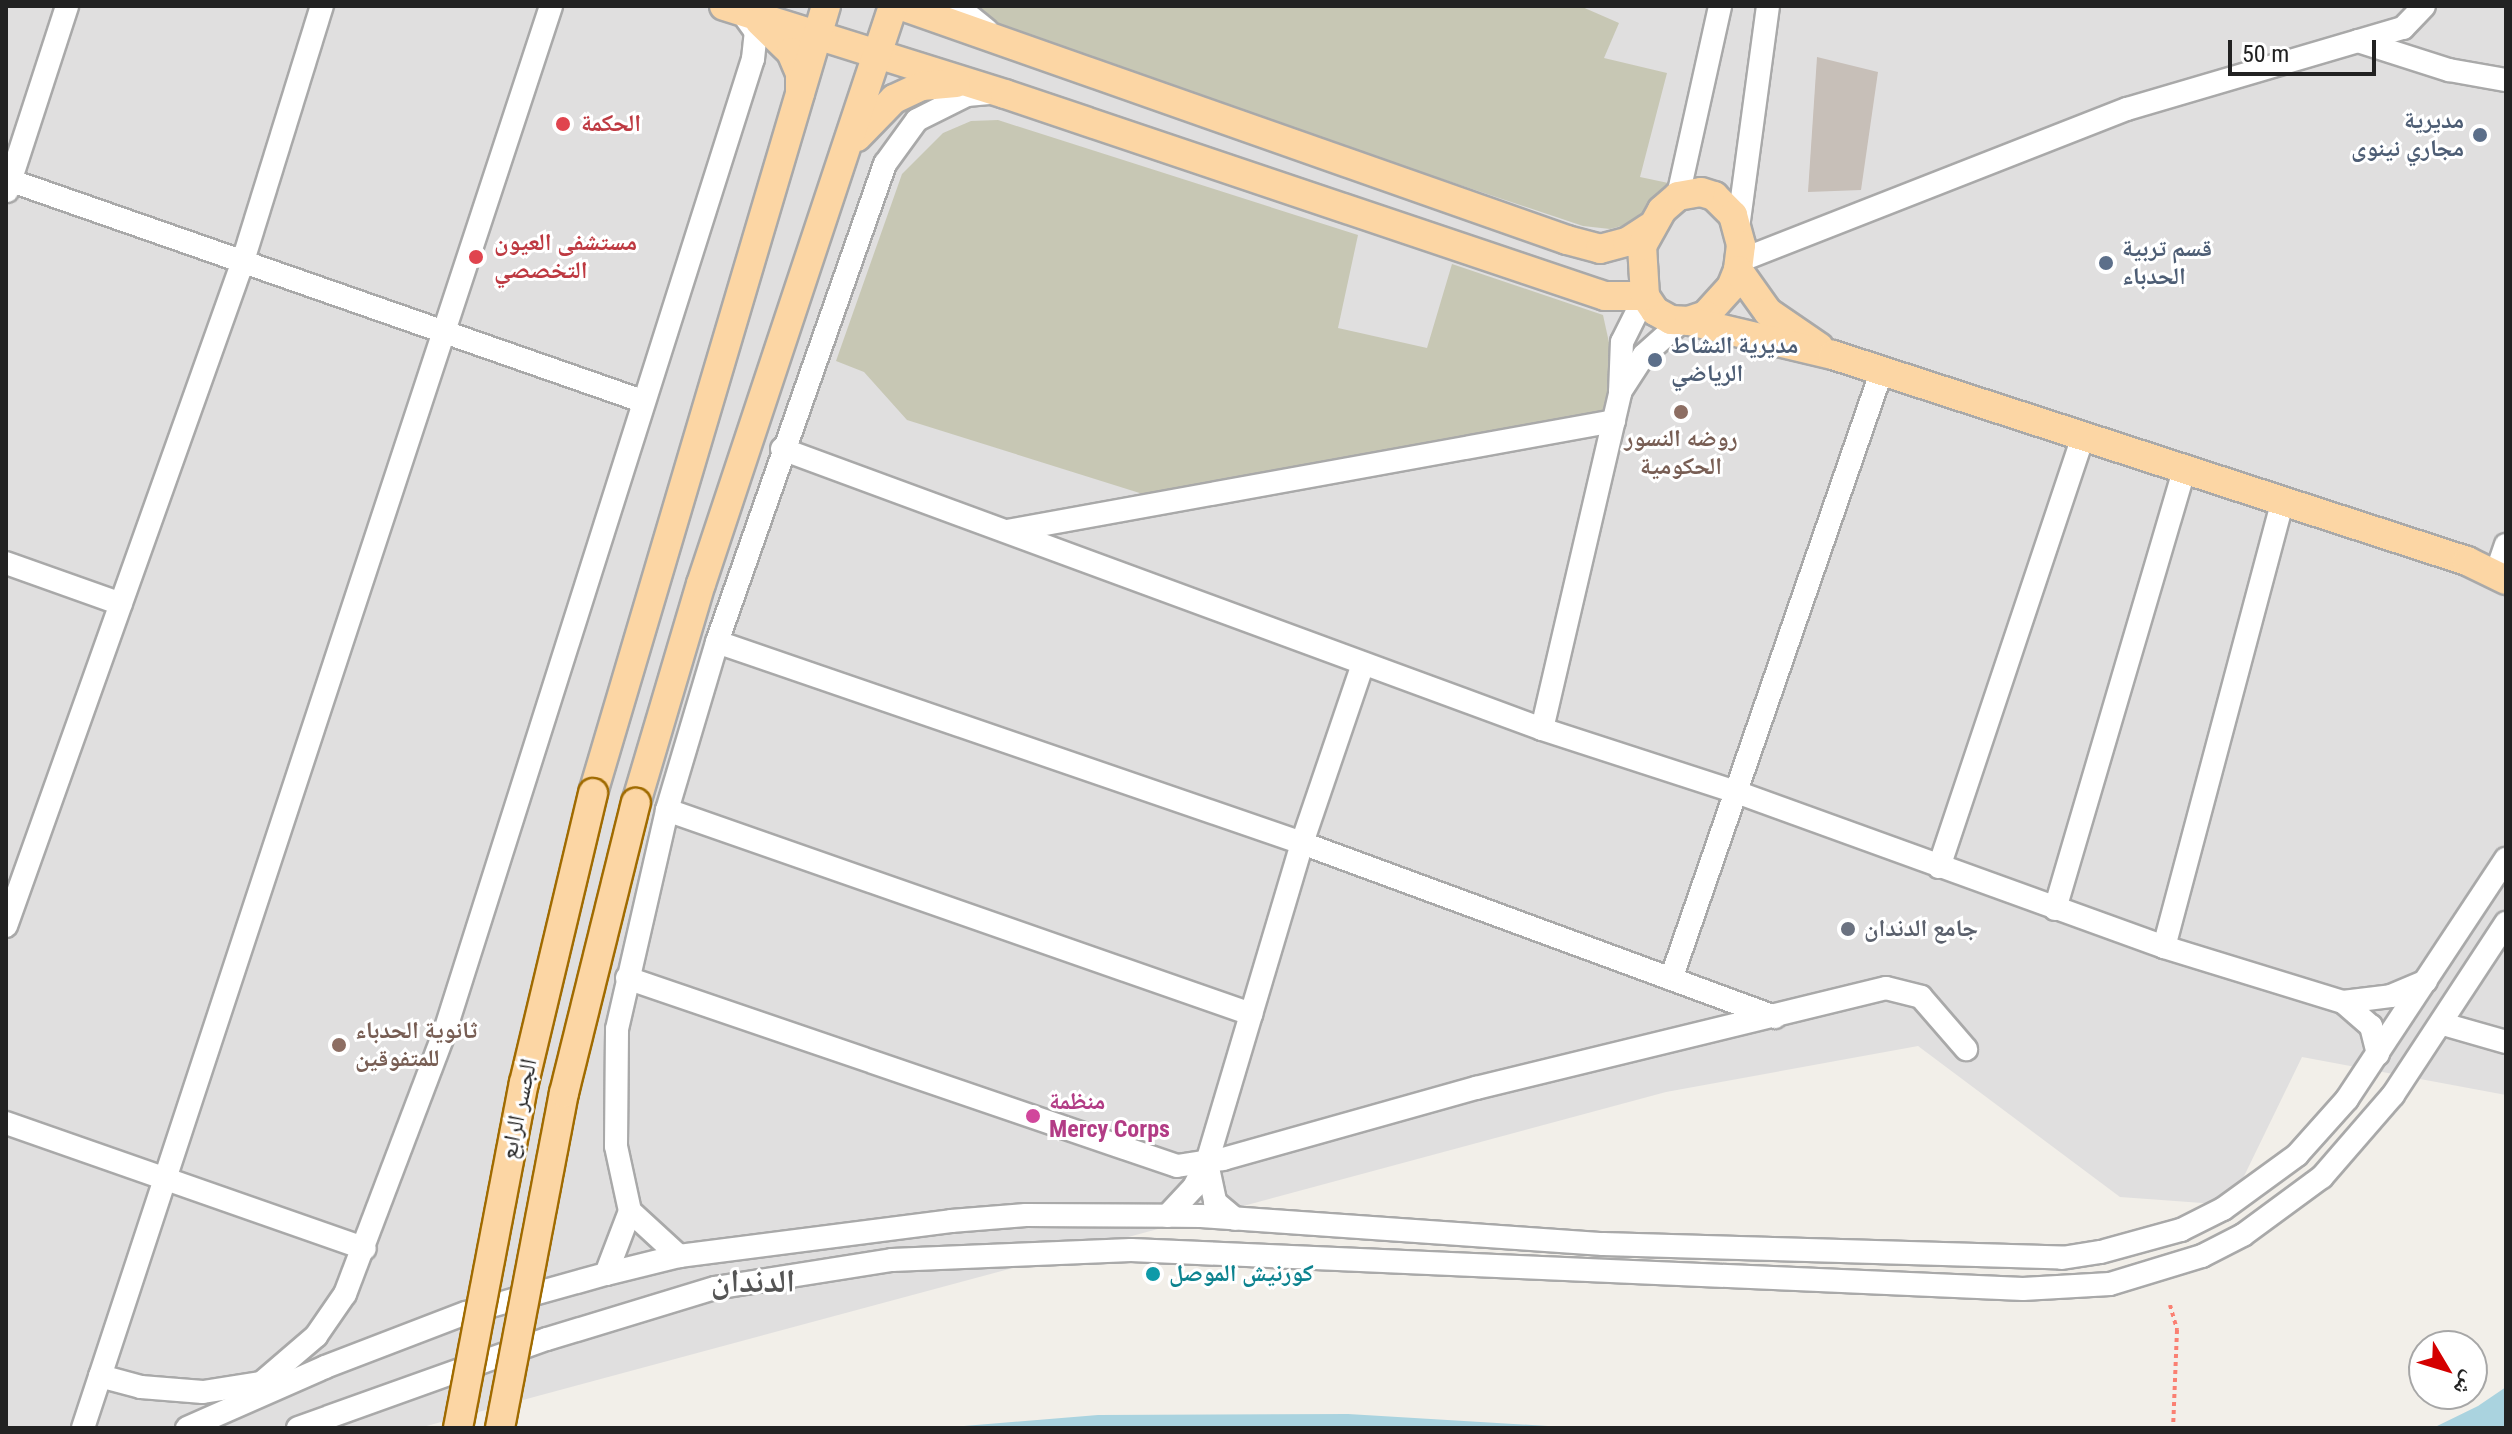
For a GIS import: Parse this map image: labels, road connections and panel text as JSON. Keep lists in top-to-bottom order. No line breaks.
{"streets":{"main road":["الجسر الرابع"]},"districts":["الدندان"],"places":["الحكمة","مديرية مجاري نينوى","مستشفى العيون التخصصي","قسم تربية الحدباء","مديرية النشاط الرياضي","روضه النسور الحكومية","جامع الدندان","ثانوية الحدباء للمتفوقين","منظمة Mercy Corps","كورنيش الموصل"],"scale_bar":"50 m","north":"bottom right"}
